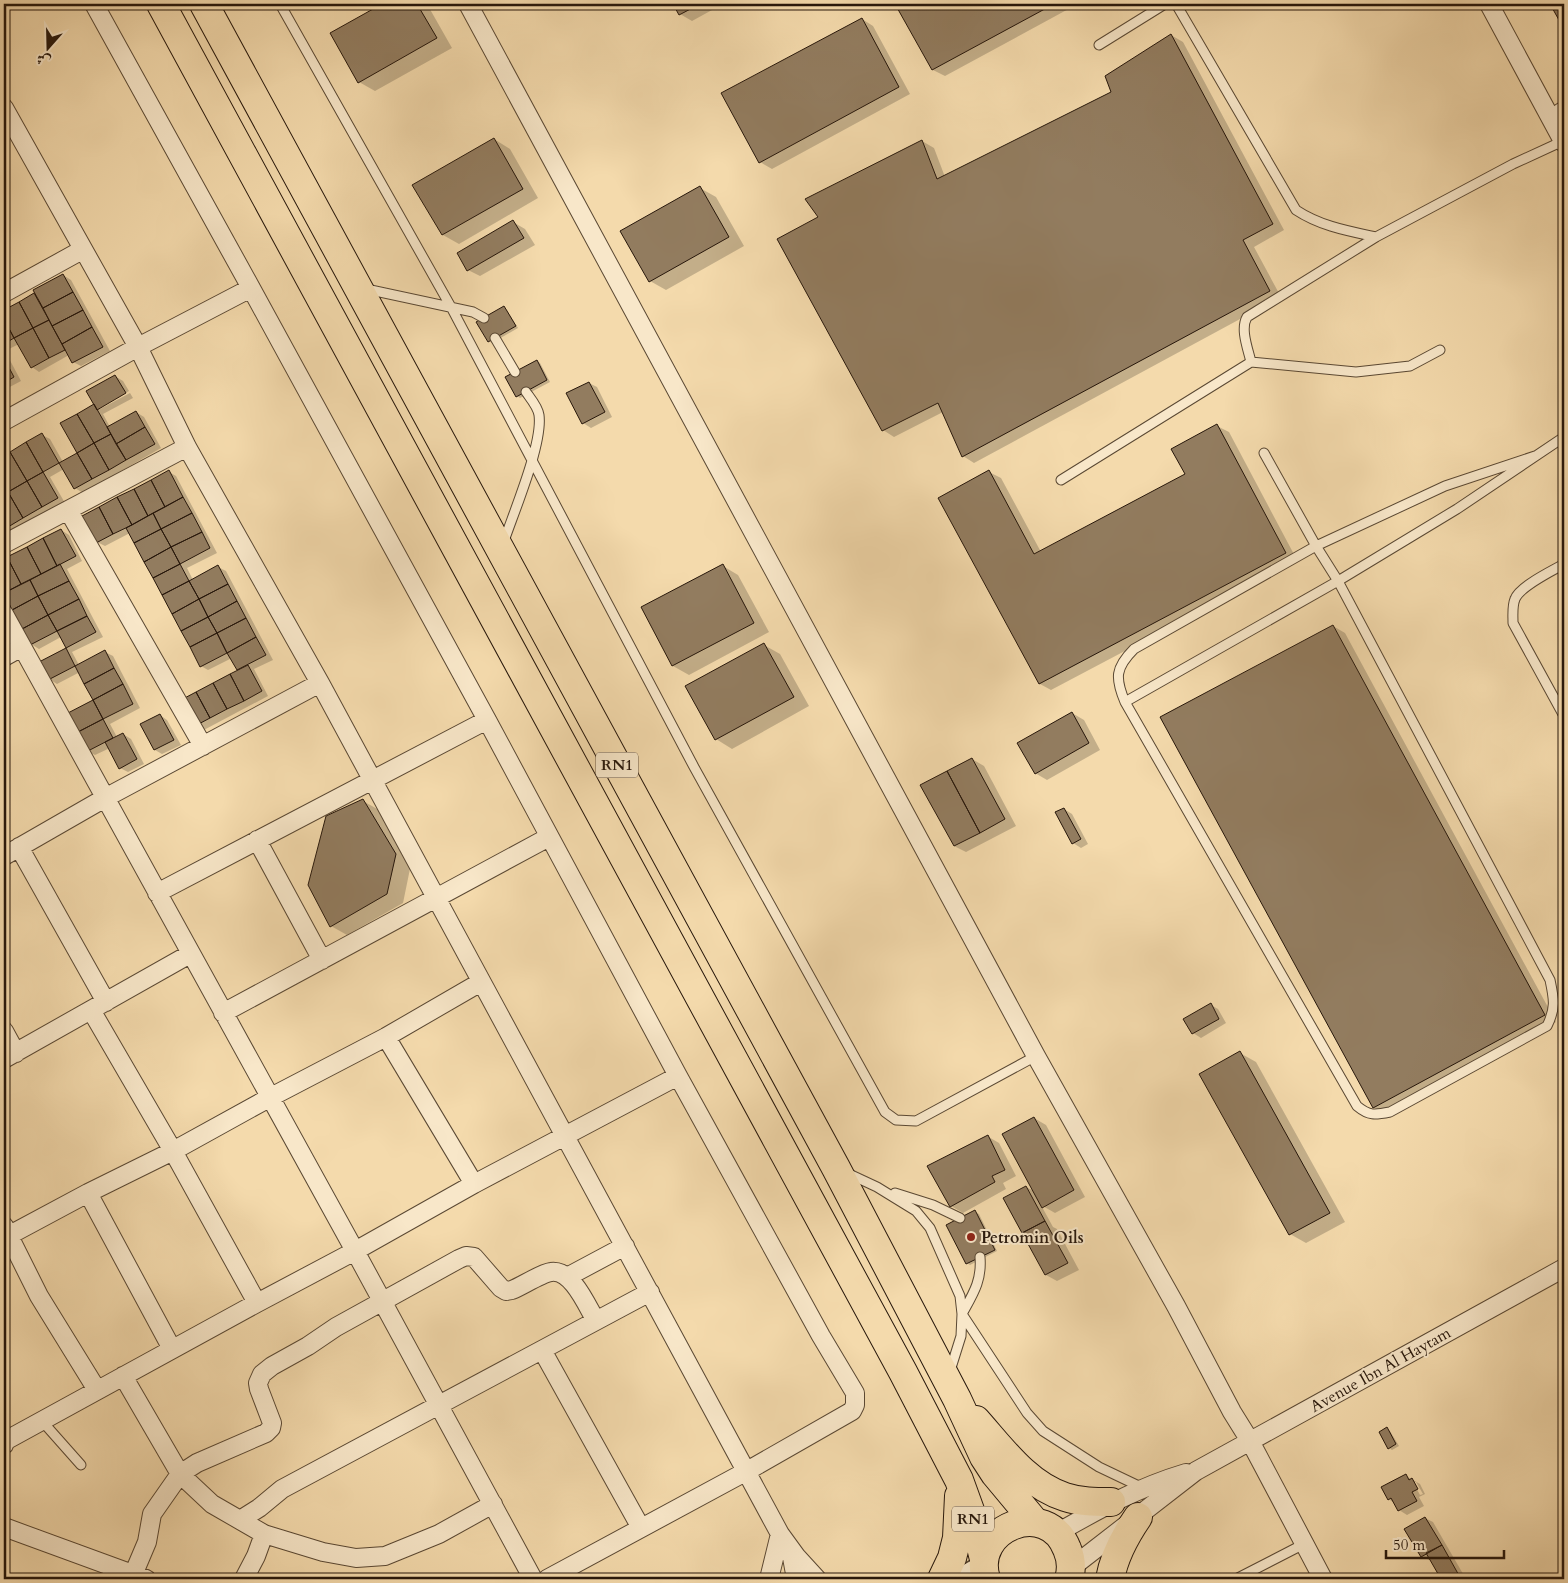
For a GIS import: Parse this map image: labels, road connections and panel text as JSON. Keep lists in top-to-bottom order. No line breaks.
{"streets":{"highway":["RN1"],"street":["Avenue Ibn Al Haytam"]},"crossings":[["RN1","Avenue Ibn Al Haytam"]],"places":["Petromin Oils"],"scale_bar":"50 m","north":"bottom"}
